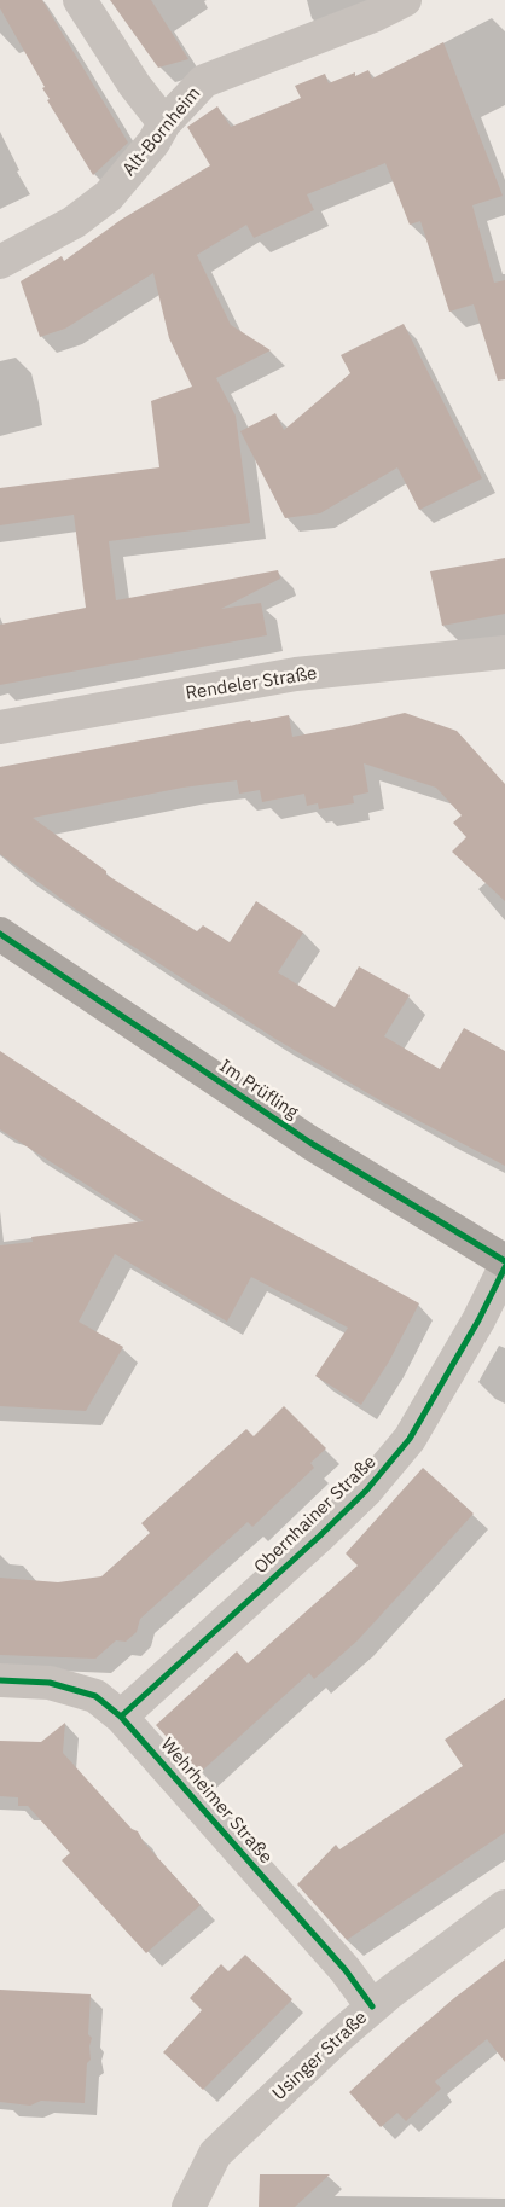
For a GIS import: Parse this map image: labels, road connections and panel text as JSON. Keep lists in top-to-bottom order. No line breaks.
{"streets":{"main road":["Im Prüfling"],"street":["Alt-Bornheim","Rendeler Straße","Obernhainer Straße","Wehrheimer Straße","Usinger Straße"]},"crossings":[["Obernhainer Straße","Wehrheimer Straße"],["Wehrheimer Straße","Usinger Straße"]]}
